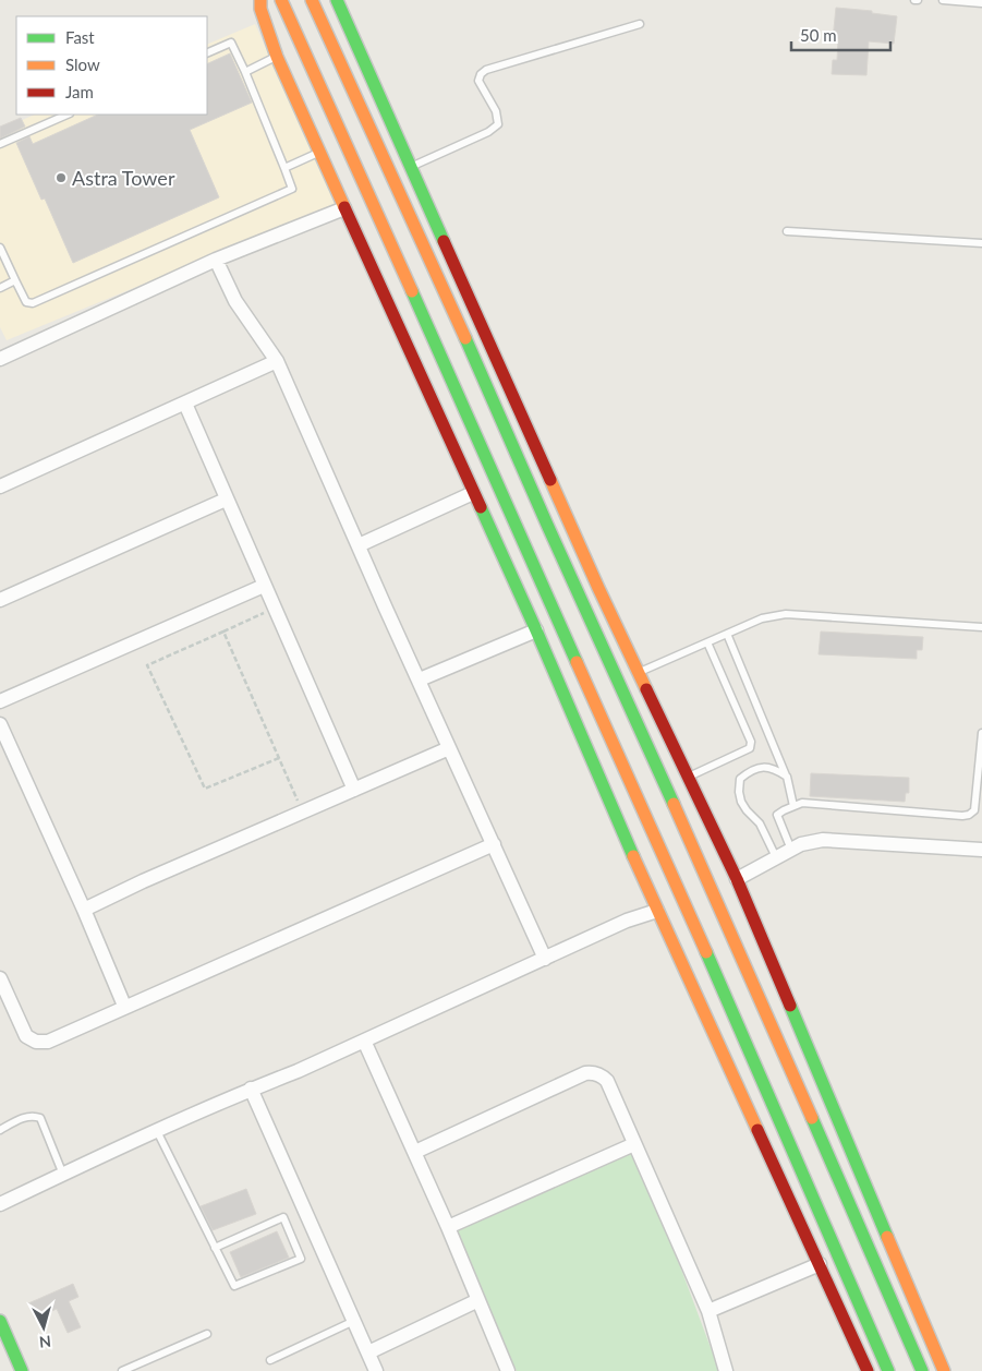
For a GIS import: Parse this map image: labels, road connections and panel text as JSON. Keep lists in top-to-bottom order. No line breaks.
{"places":["Astra Tower"],"legend":["Fast","Slow","Jam"],"scale_bar":"50 m","north":"bottom"}
